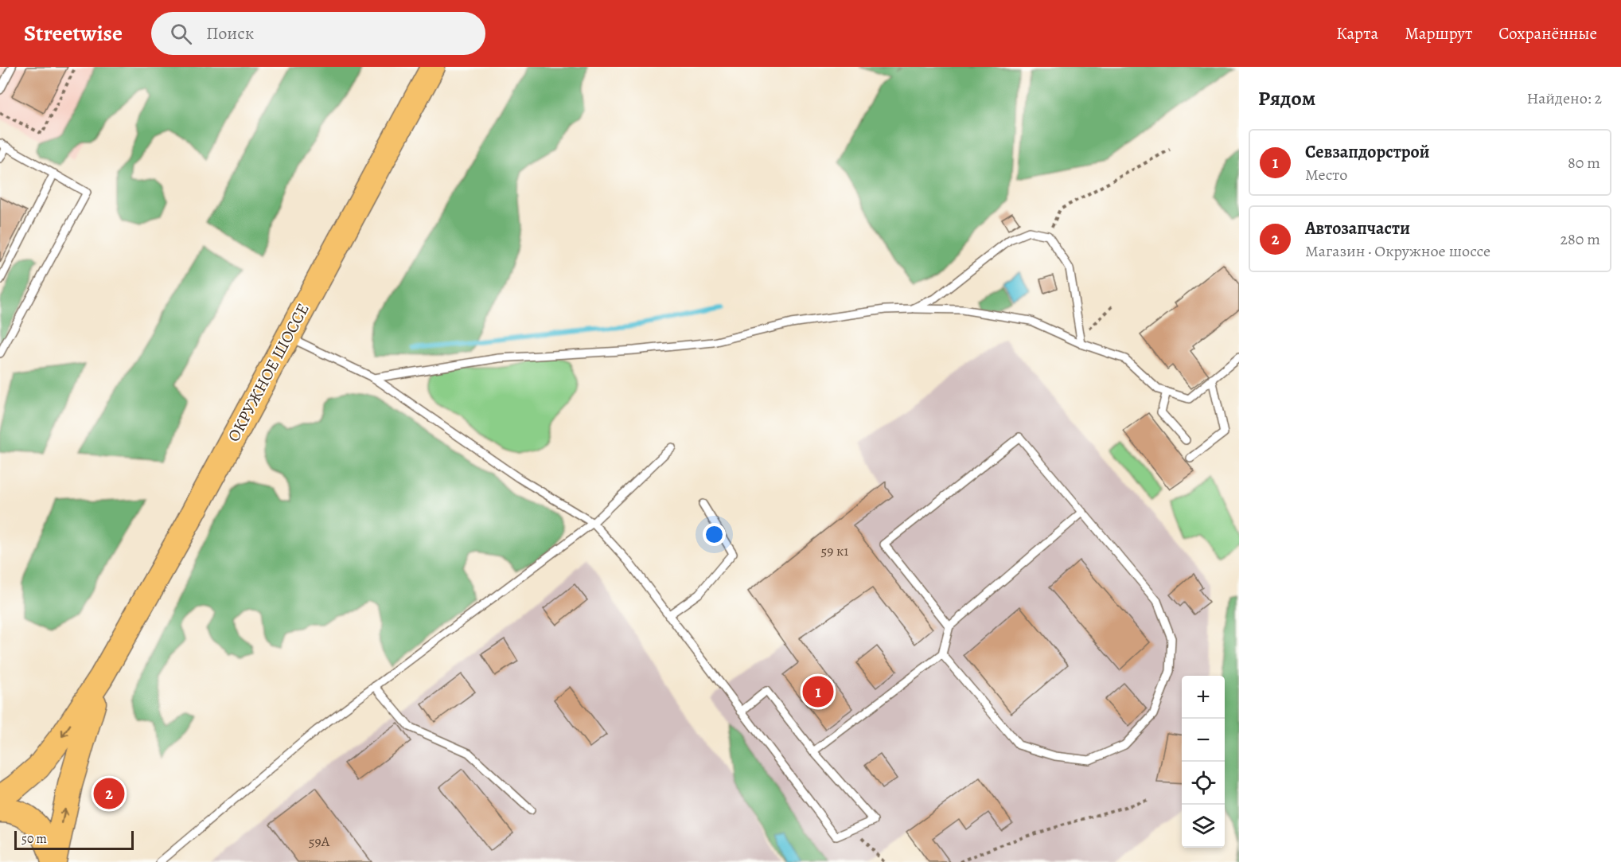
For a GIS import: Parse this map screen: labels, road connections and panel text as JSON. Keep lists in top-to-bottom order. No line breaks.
{"streets":{"main road":["ОКРУЖНОЕ ШОССЕ"]},"house_numbers":["59 к1","59А"],"scale_bar":"50 m","page":{"header":"Streetwise","search":"Поиск","nav":["Карта","Маршрут","Сохранённые"],"heading":["Рядом","Найдено: 2"],"list":[{"mark":"1","name":"Севзапдорстрой","note":"Место","value":"80 m"},{"mark":"2","name":"Автозапчасти","note":"Магазин · Окружное шоссе","value":"280 m"}],"pins":["1","2"],"map_buttons":["+","−"],"scale":"50 m"}}
